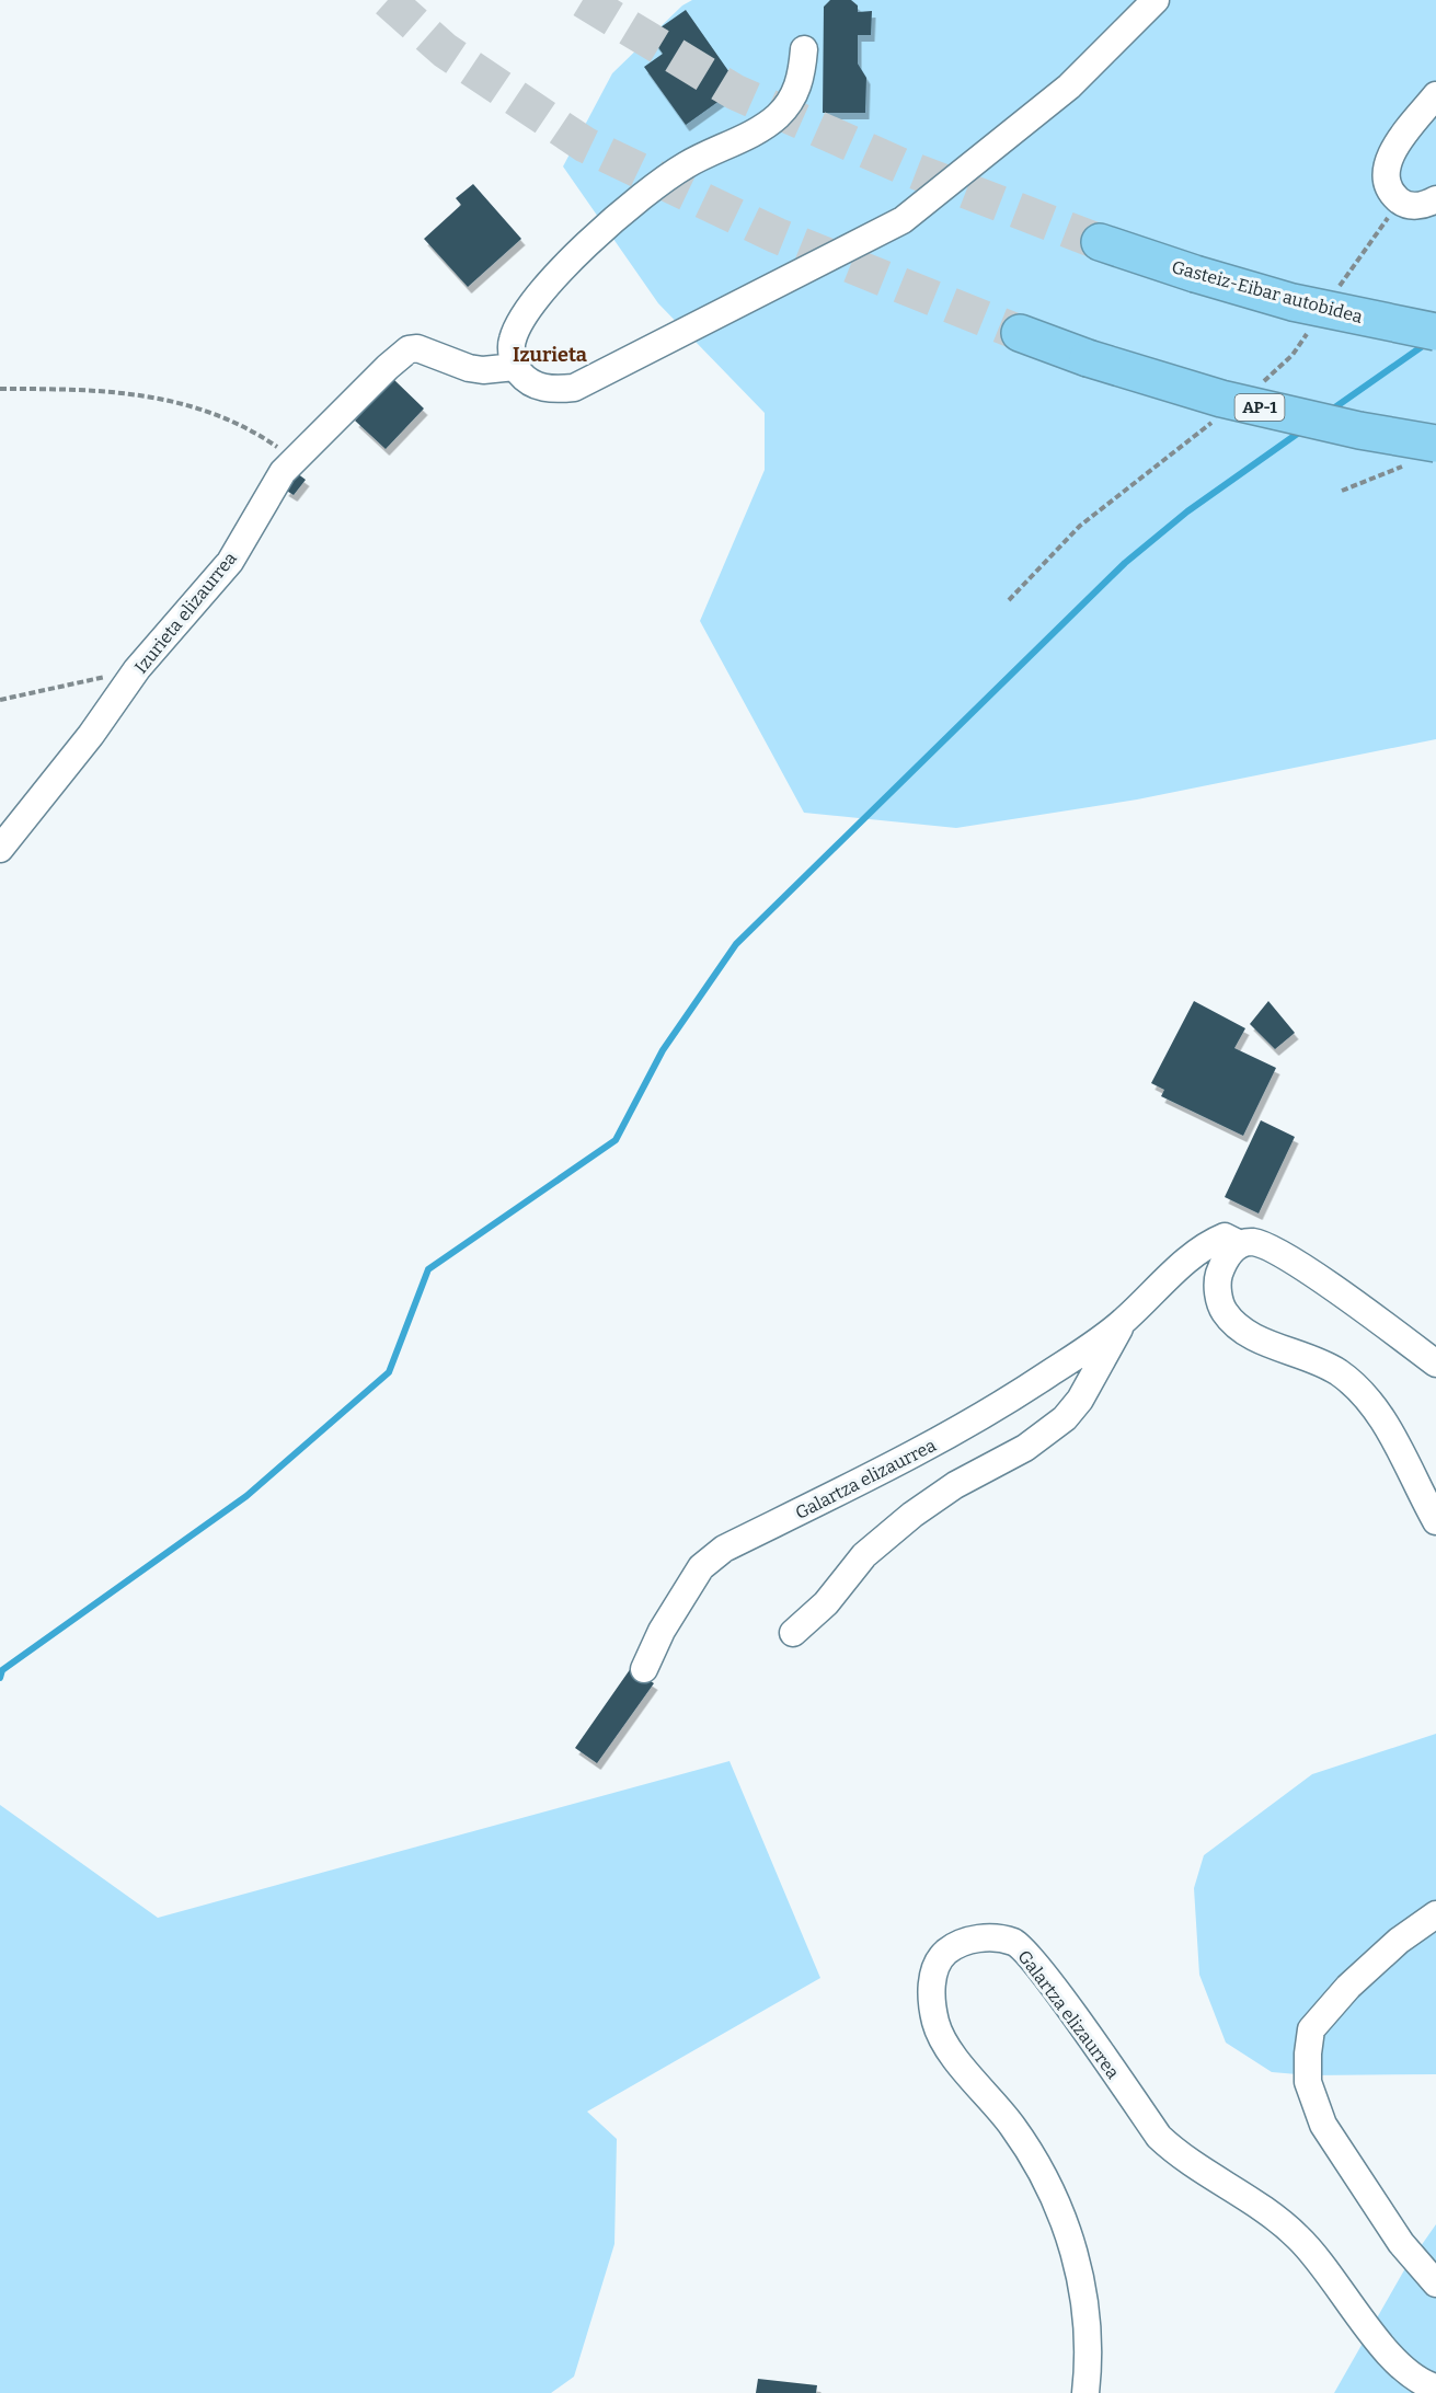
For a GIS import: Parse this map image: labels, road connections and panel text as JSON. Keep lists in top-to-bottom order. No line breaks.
{"streets":{"highway":["Gasteiz-Eibar autobidea","AP-1"],"street":["Izurieta elizaurrea","Galartza elizaurrea"]},"districts":["Izurieta"]}
